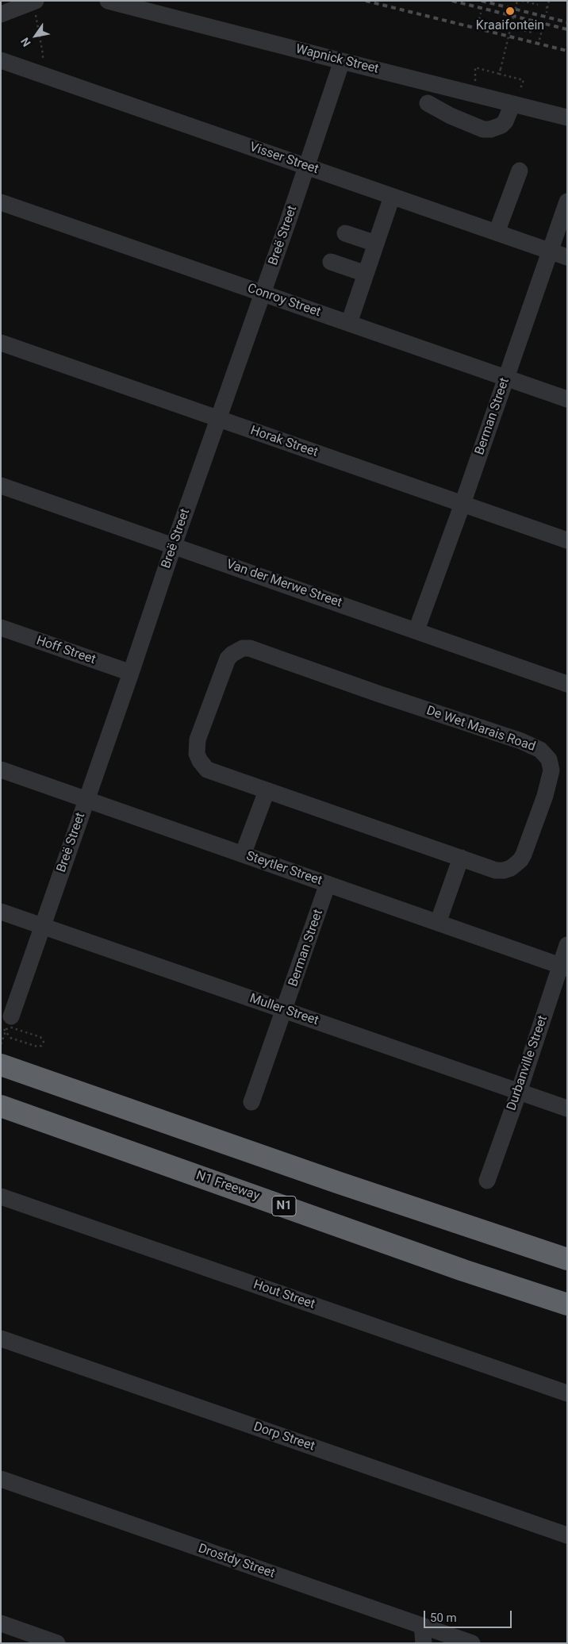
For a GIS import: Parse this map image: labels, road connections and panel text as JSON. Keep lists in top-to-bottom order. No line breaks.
{"streets":{"highway":["N1 Freeway","N1"],"street":["Wapnick Street","Visser Street","Breë Street","Conroy Street","Berman Street","Horak Street","Van der Merwe Street","Hoff Street","De Wet Marais Road","Steytler Street","Muller Street","Durbanville Street","Hout Street","Dorp Street","Drostdy Street"]},"crossings":[["Wapnick Street","Breë Street"],["Visser Street","Breë Street"],["Visser Street","Berman Street"],["Breë Street","Conroy Street"],["Breë Street","Horak Street"],["Breë Street","Van der Merwe Street"],["Breë Street","Hoff Street"],["Breë Street","Steytler Street"],["Breë Street","Muller Street"],["Conroy Street","Berman Street"],["Berman Street","Horak Street"],["Berman Street","Van der Merwe Street"],["Berman Street","Steytler Street"],["Berman Street","Muller Street"],["Steytler Street","Durbanville Street"],["Muller Street","Durbanville Street"]],"places":["Kraaifontein"],"scale_bar":"50 m","north":"bottom left"}
